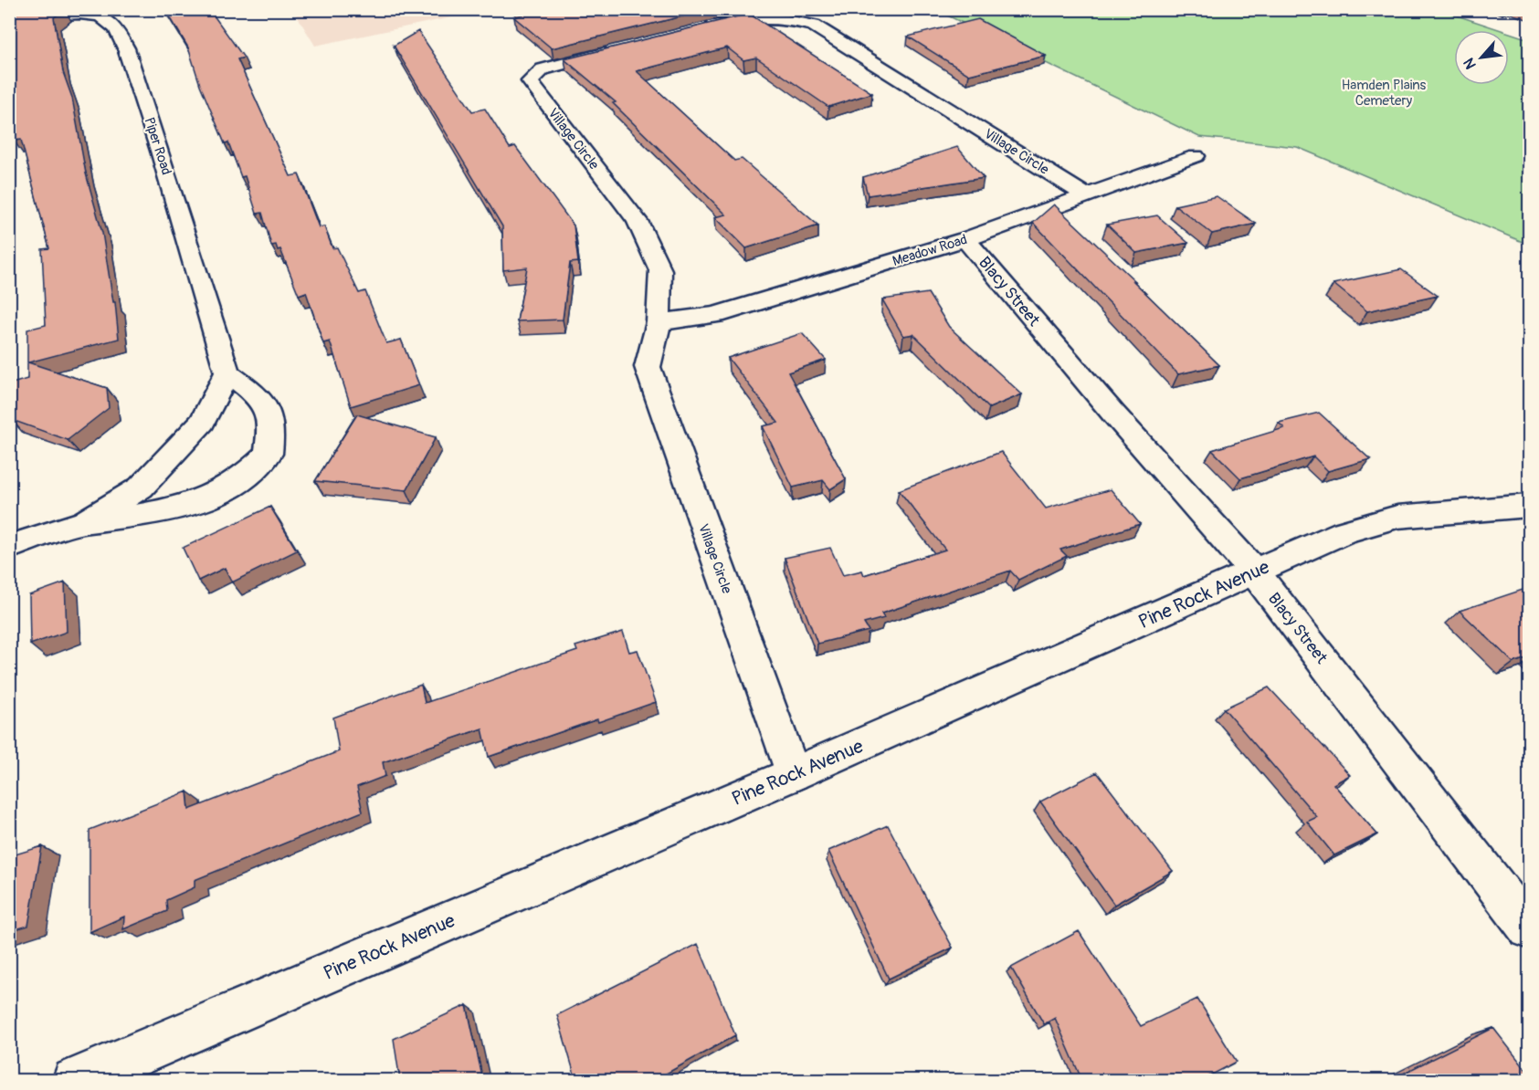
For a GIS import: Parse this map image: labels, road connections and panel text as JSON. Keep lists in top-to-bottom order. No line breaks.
{"streets":{"street":["Village Circle","Piper Road","Meadow Road","Blacy Street","Pine Rock Avenue"]},"crossings":[["Village Circle","Meadow Road"],["Village Circle","Pine Rock Avenue"],["Meadow Road","Blacy Street"],["Blacy Street","Pine Rock Avenue"]],"parks":["Hamden Plains Cemetery"],"north":"bottom left"}
